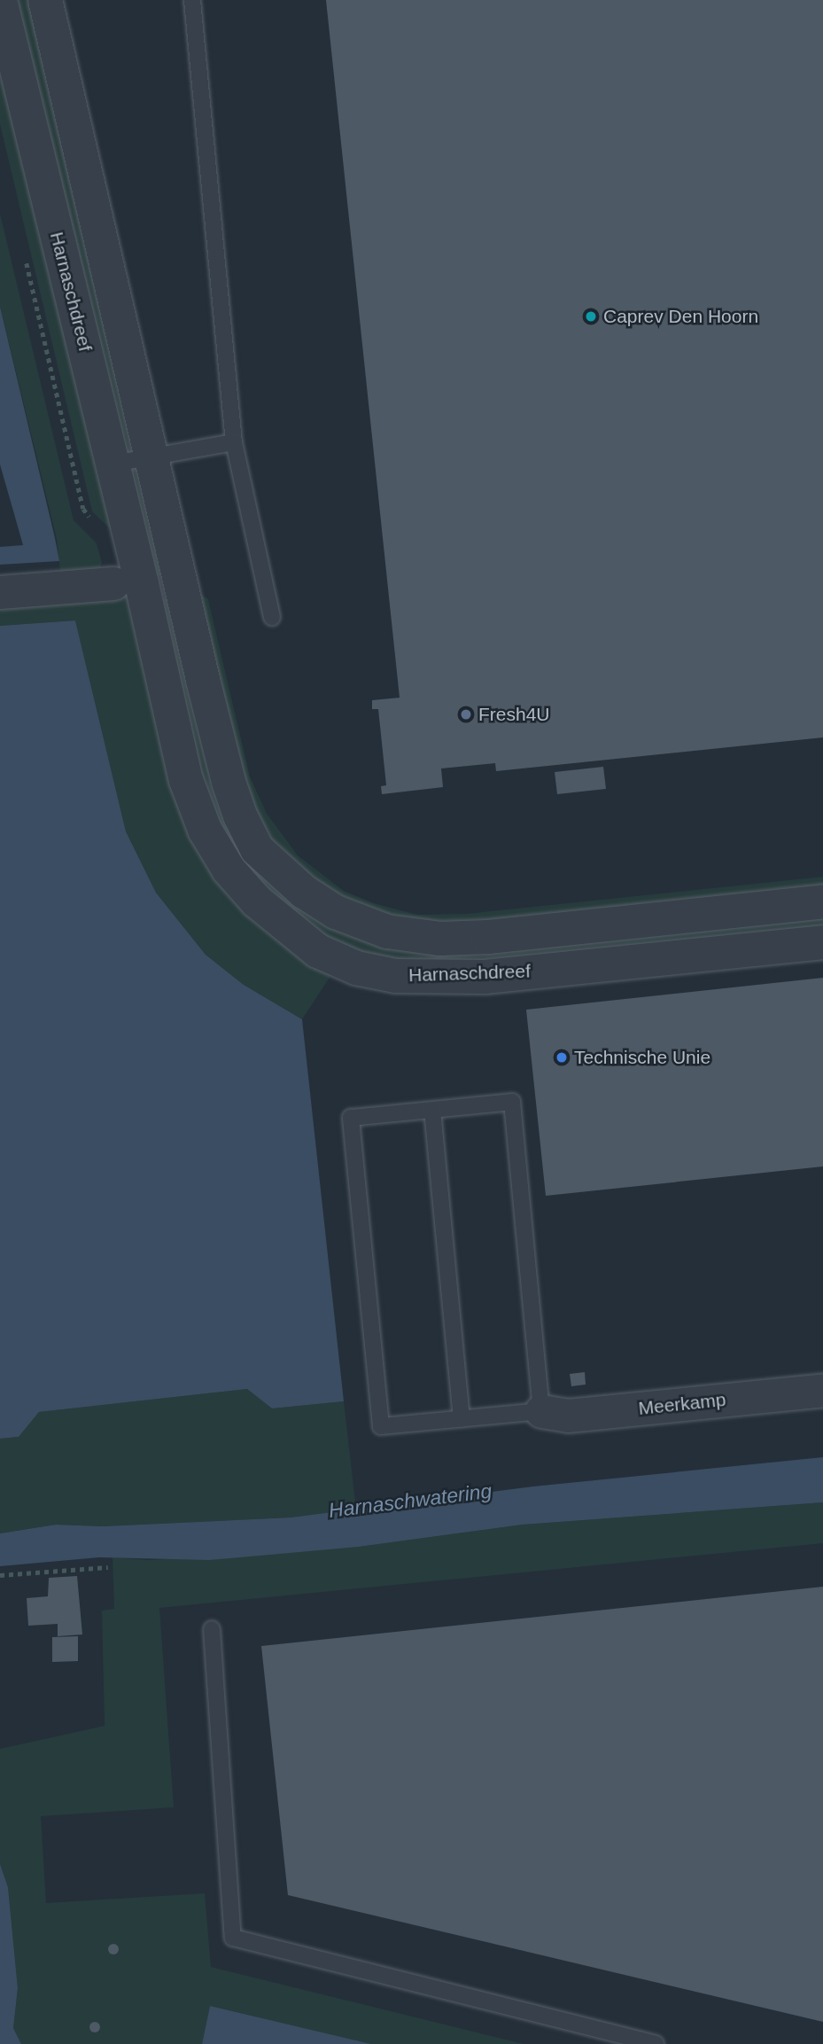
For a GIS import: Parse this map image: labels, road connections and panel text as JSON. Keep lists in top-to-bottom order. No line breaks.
{"streets":{"street":["Harnaschdreef","Meerkamp"]},"water":["Harnaschwatering"],"places":["Caprev Den Hoorn","Fresh4U","Technische Unie"]}
